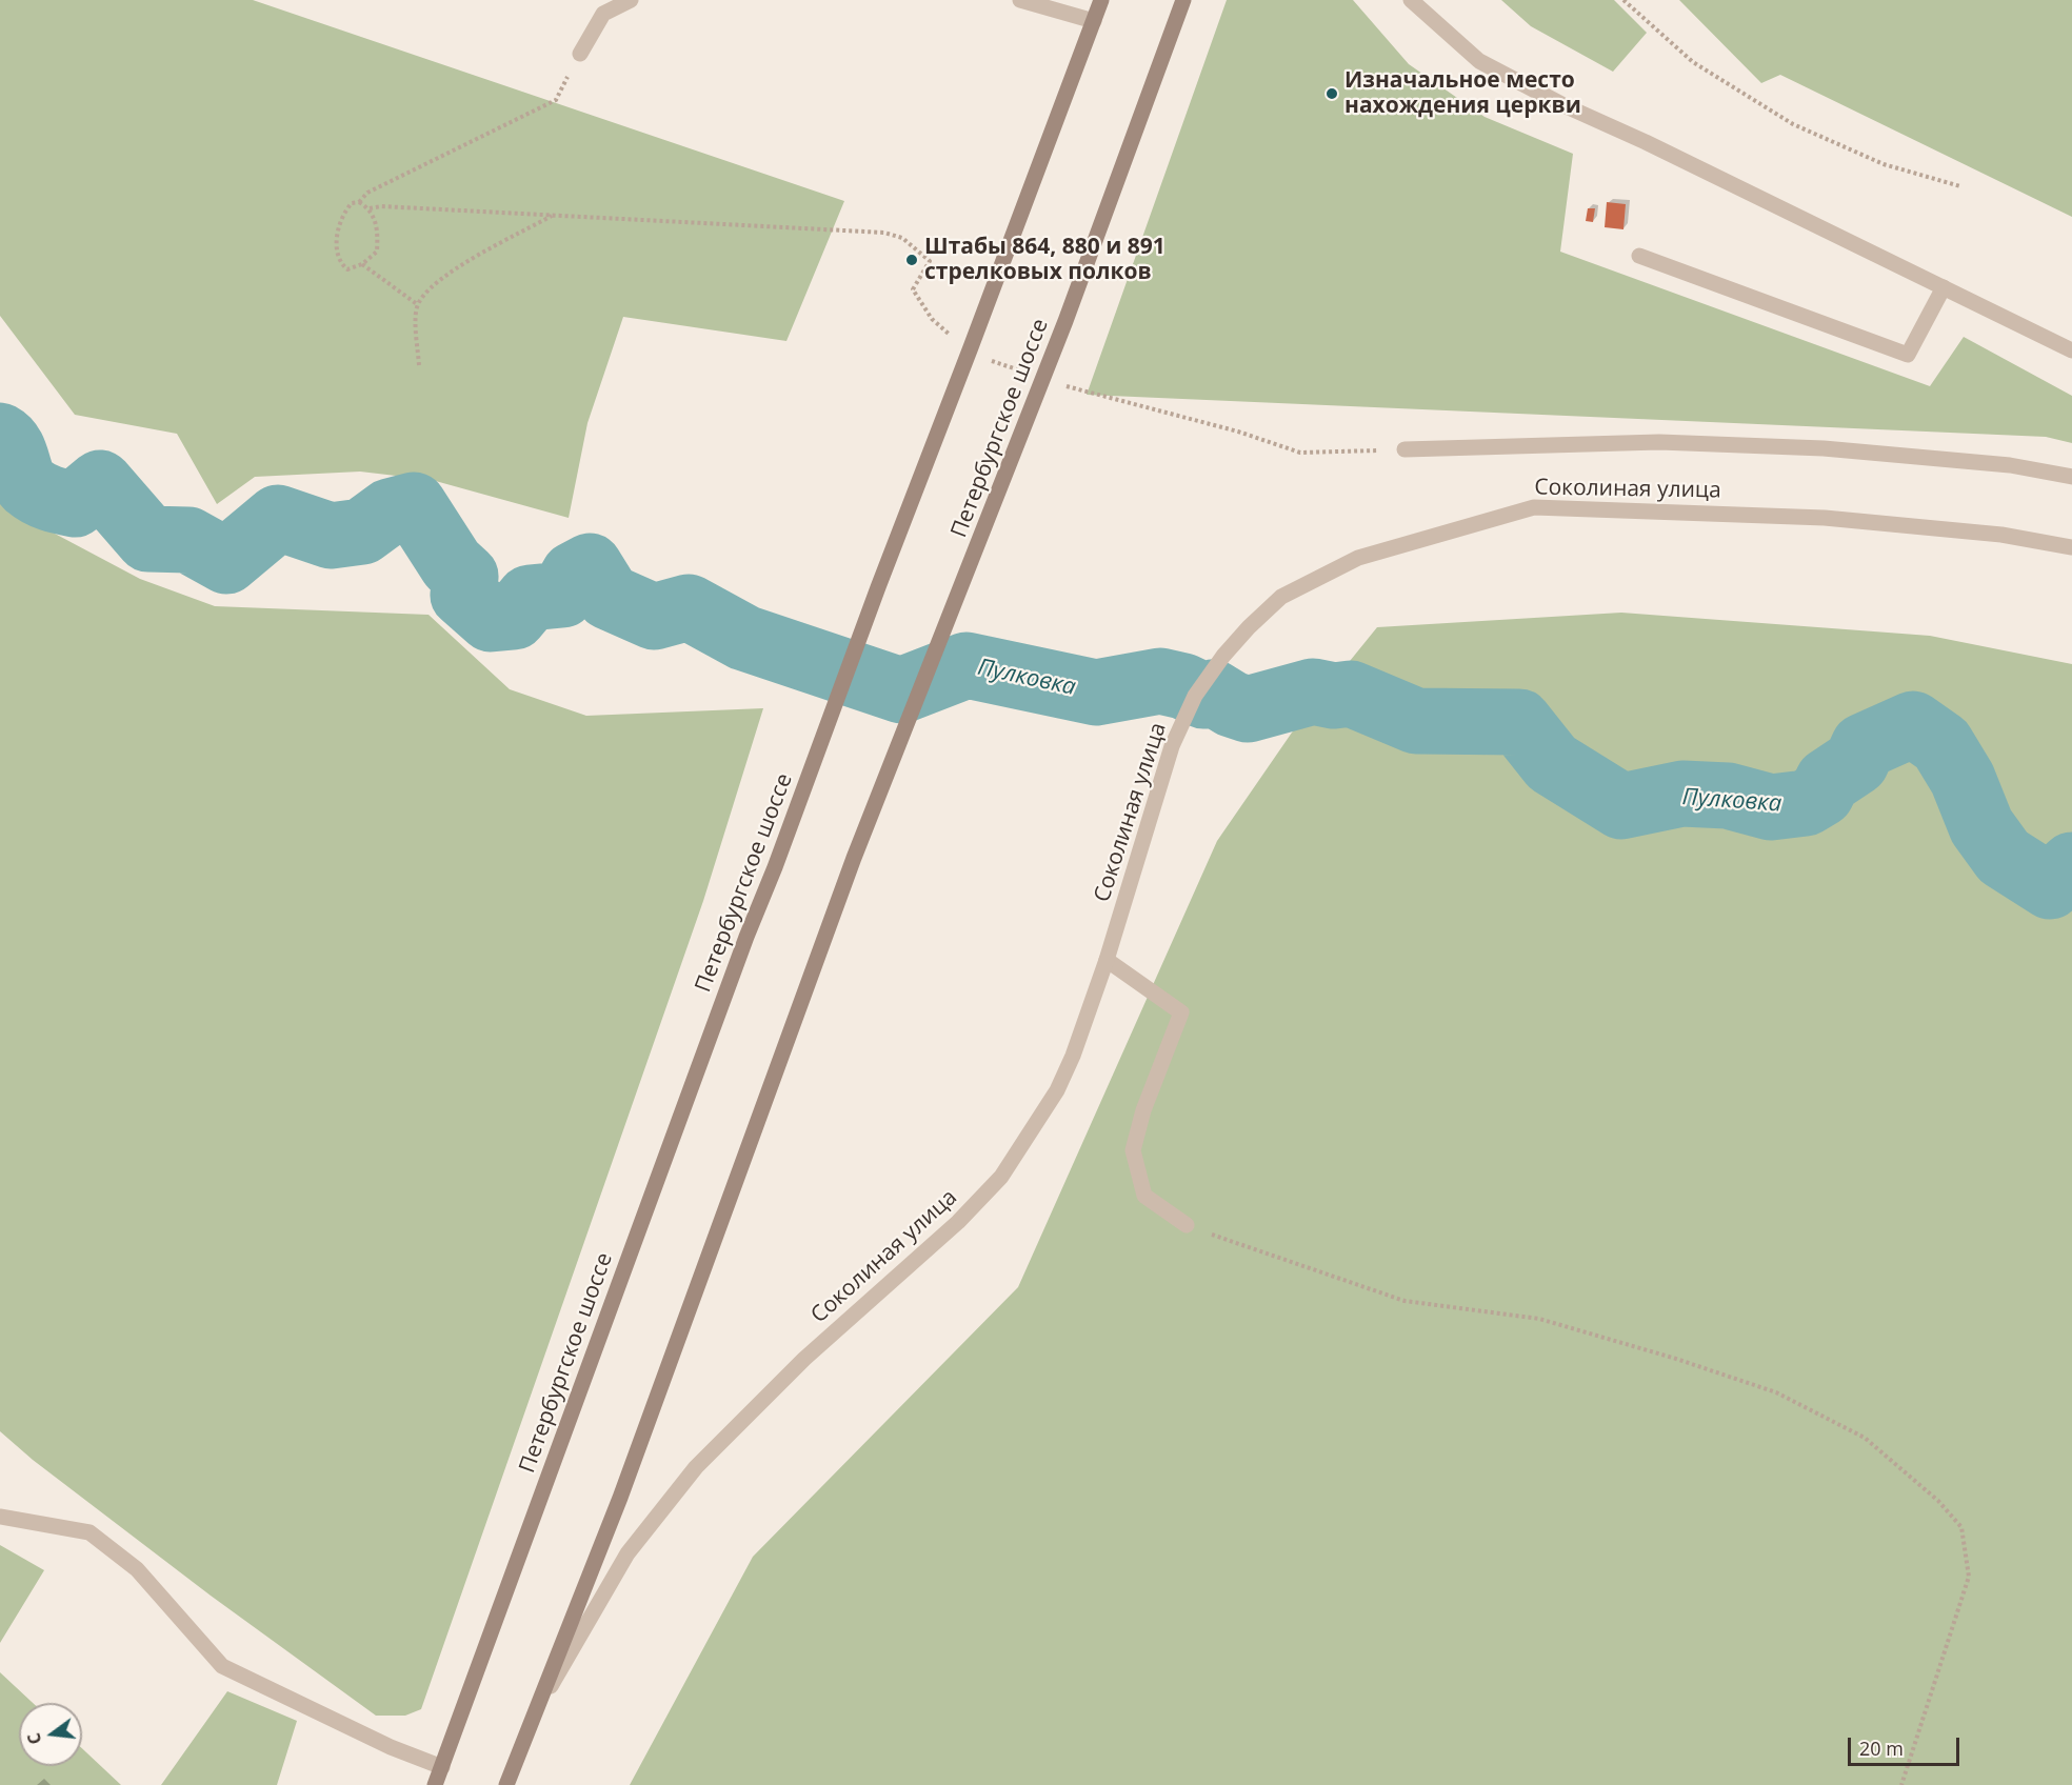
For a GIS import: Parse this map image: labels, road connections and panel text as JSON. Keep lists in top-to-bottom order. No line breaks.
{"streets":{"main road":["Петербургское шоссе"],"street":["Соколиная улица"]},"crossings":[["Петербургское шоссе","Соколиная улица"]],"water":["Пулковка"],"places":["Изначальное место нахождения церкви","Штабы 864, 880 и 891 стрелковых полков"],"scale_bar":"20 m","north":"left"}
